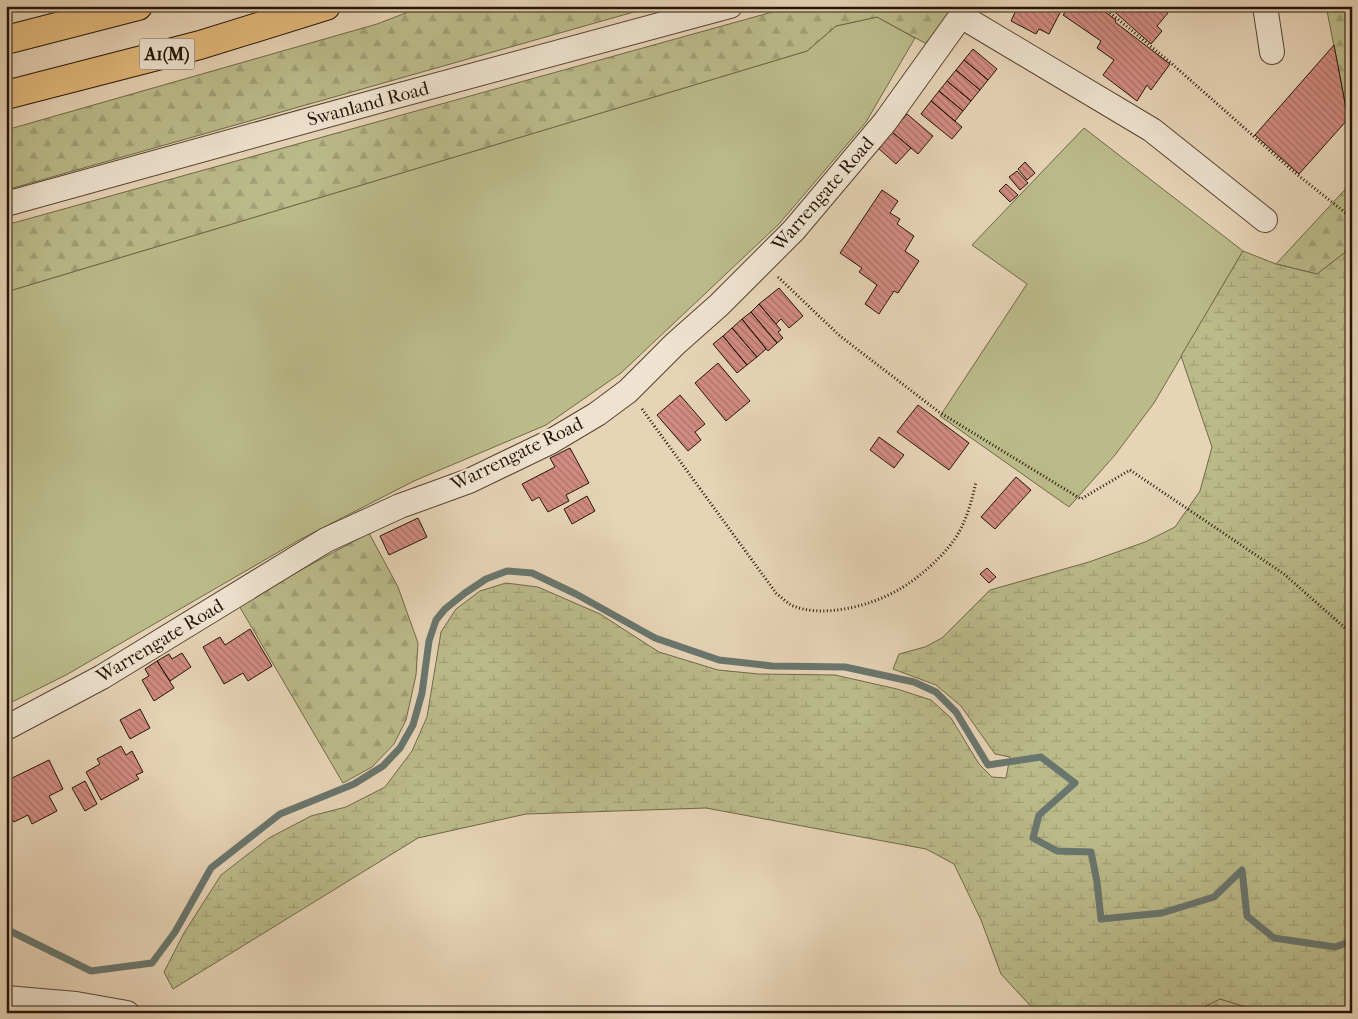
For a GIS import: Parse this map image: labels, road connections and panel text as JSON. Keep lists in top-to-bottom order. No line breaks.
{"streets":{"highway":["A1(M)"],"street":["Swanland Road","Warrengate Road"]}}
